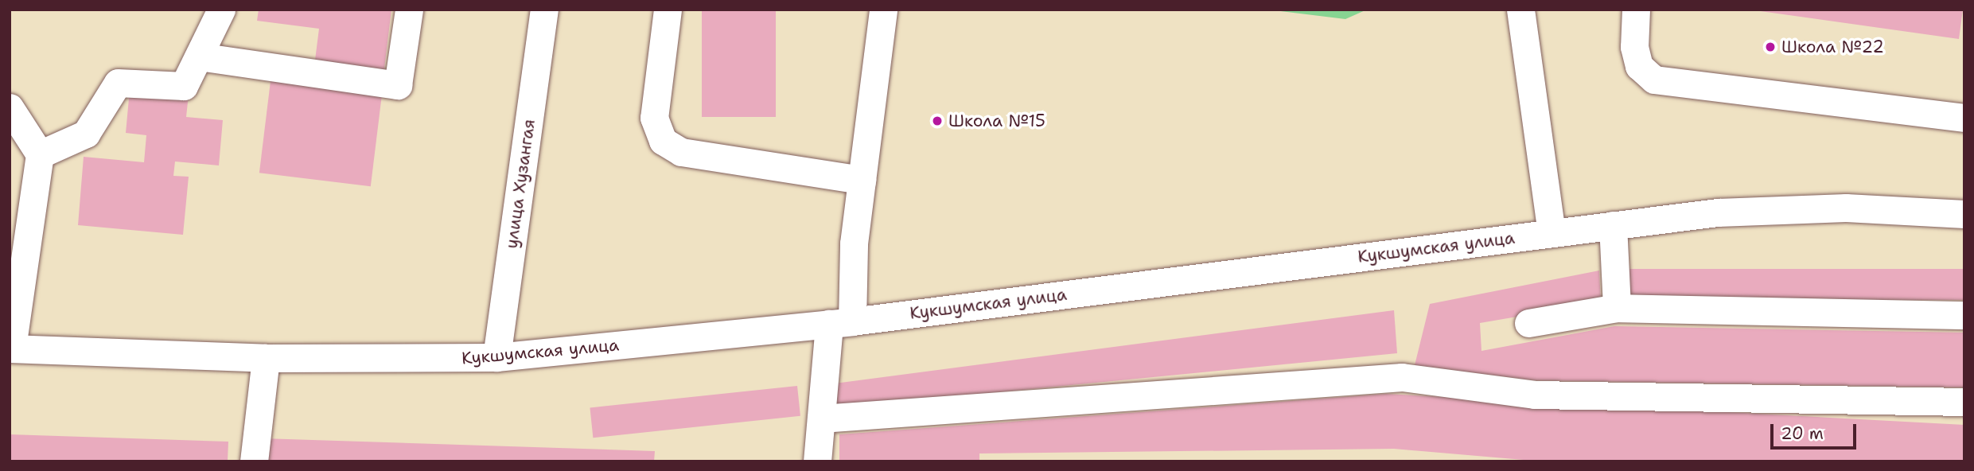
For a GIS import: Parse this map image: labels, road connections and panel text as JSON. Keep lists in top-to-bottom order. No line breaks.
{"streets":{"street":["улица Хузангая","Кукшумская улица"]},"crossings":[["улица Хузангая","Кукшумская улица"]],"places":["Школа №22","Школа №15"],"scale_bar":"20 m"}
